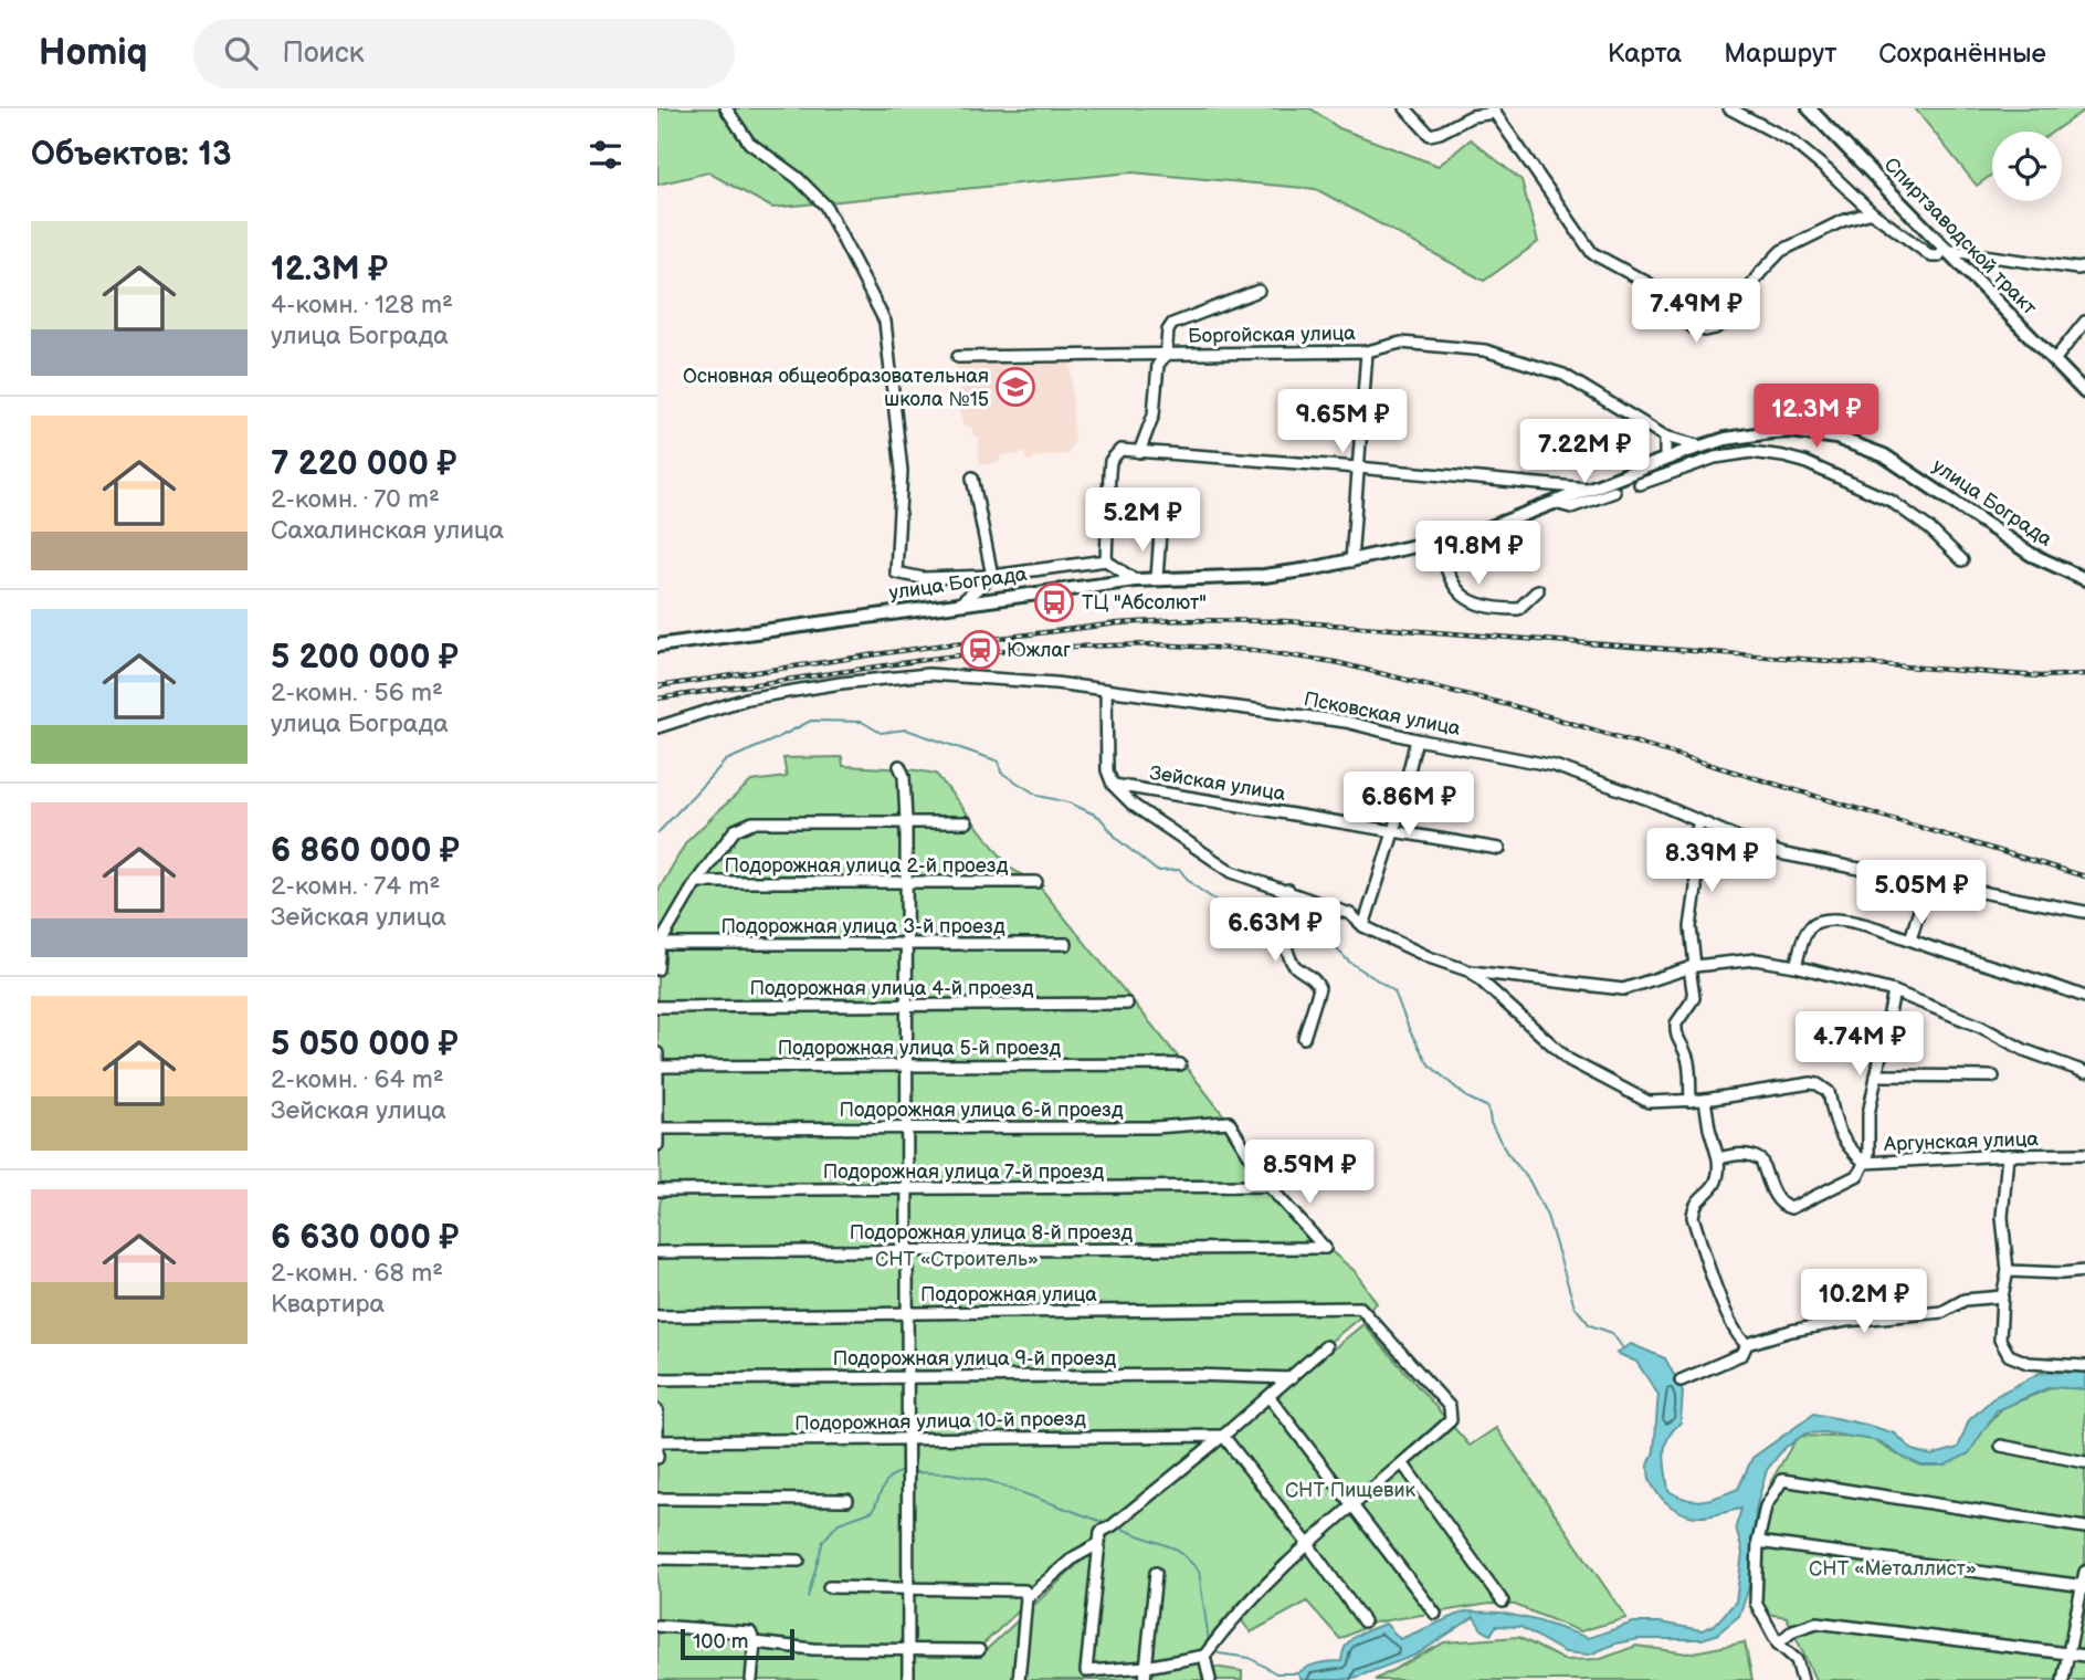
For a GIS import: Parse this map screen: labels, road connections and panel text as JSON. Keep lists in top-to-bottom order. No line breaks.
{"streets":{"main road":["Спиртзаводской тракт","улица Бограда"],"street":["Боргойская улица","Псковская улица","Зейская улица","Подорожная улица 2-й проезд","Подорожная улица 3-й проезд","Подорожная улица 4-й проезд","Подорожная улица 5-й проезд","Подорожная улица 6-й проезд","Аргунская улица","Подорожная улица 7-й проезд","Подорожная улица 8-й проезд","Подорожная улица","Подорожная улица 9-й проезд","Подорожная улица 10-й проезд"]},"crossings":[["Боргойская улица","улица Бограда"],["Подорожная улица 6-й проезд","Подорожная улица 7-й проезд"],["Подорожная улица 6-й проезд","Подорожная улица 8-й проезд"],["Подорожная улица 7-й проезд","Подорожная улица 8-й проезд"]],"parks":["СНТ «Строитель»","СНТ Пищевик","СНТ «Металлист»"],"places":{"school or university":["Основная общеобразовательная школа №15"],"bus stop":["ТЦ \"Абсолют\""],"station":["Южлаг"]},"scale_bar":"100 m","page":{"header":"Homiq","search":"Поиск","nav":["Карта","Маршрут","Сохранённые"],"heading":"Объектов: 13","list":[{"name":"12.3M ₽","note":"4-комн. · 128 m² · улица Бограда"},{"name":"7 220 000 ₽","note":"2-комн. · 70 m² · Сахалинская улица"},{"name":"5 200 000 ₽","note":"2-комн. · 56 m² · улица Бограда"},{"name":"6 860 000 ₽","note":"2-комн. · 74 m² · Зейская улица"},{"name":"5 050 000 ₽","note":"2-комн. · 64 m² · Зейская улица"},{"name":"6 630 000 ₽","note":"2-комн. · 68 m² · Квартира"}],"price":["7.49M ₽","12.3M ₽","9.65M ₽","7.22M ₽","5.2M ₽","19.8M ₽","6.86M ₽","8.39M ₽","5.05M ₽","6.63M ₽","4.74M ₽","8.59M ₽","10.2M ₽"],"scale":"100 m"}}
